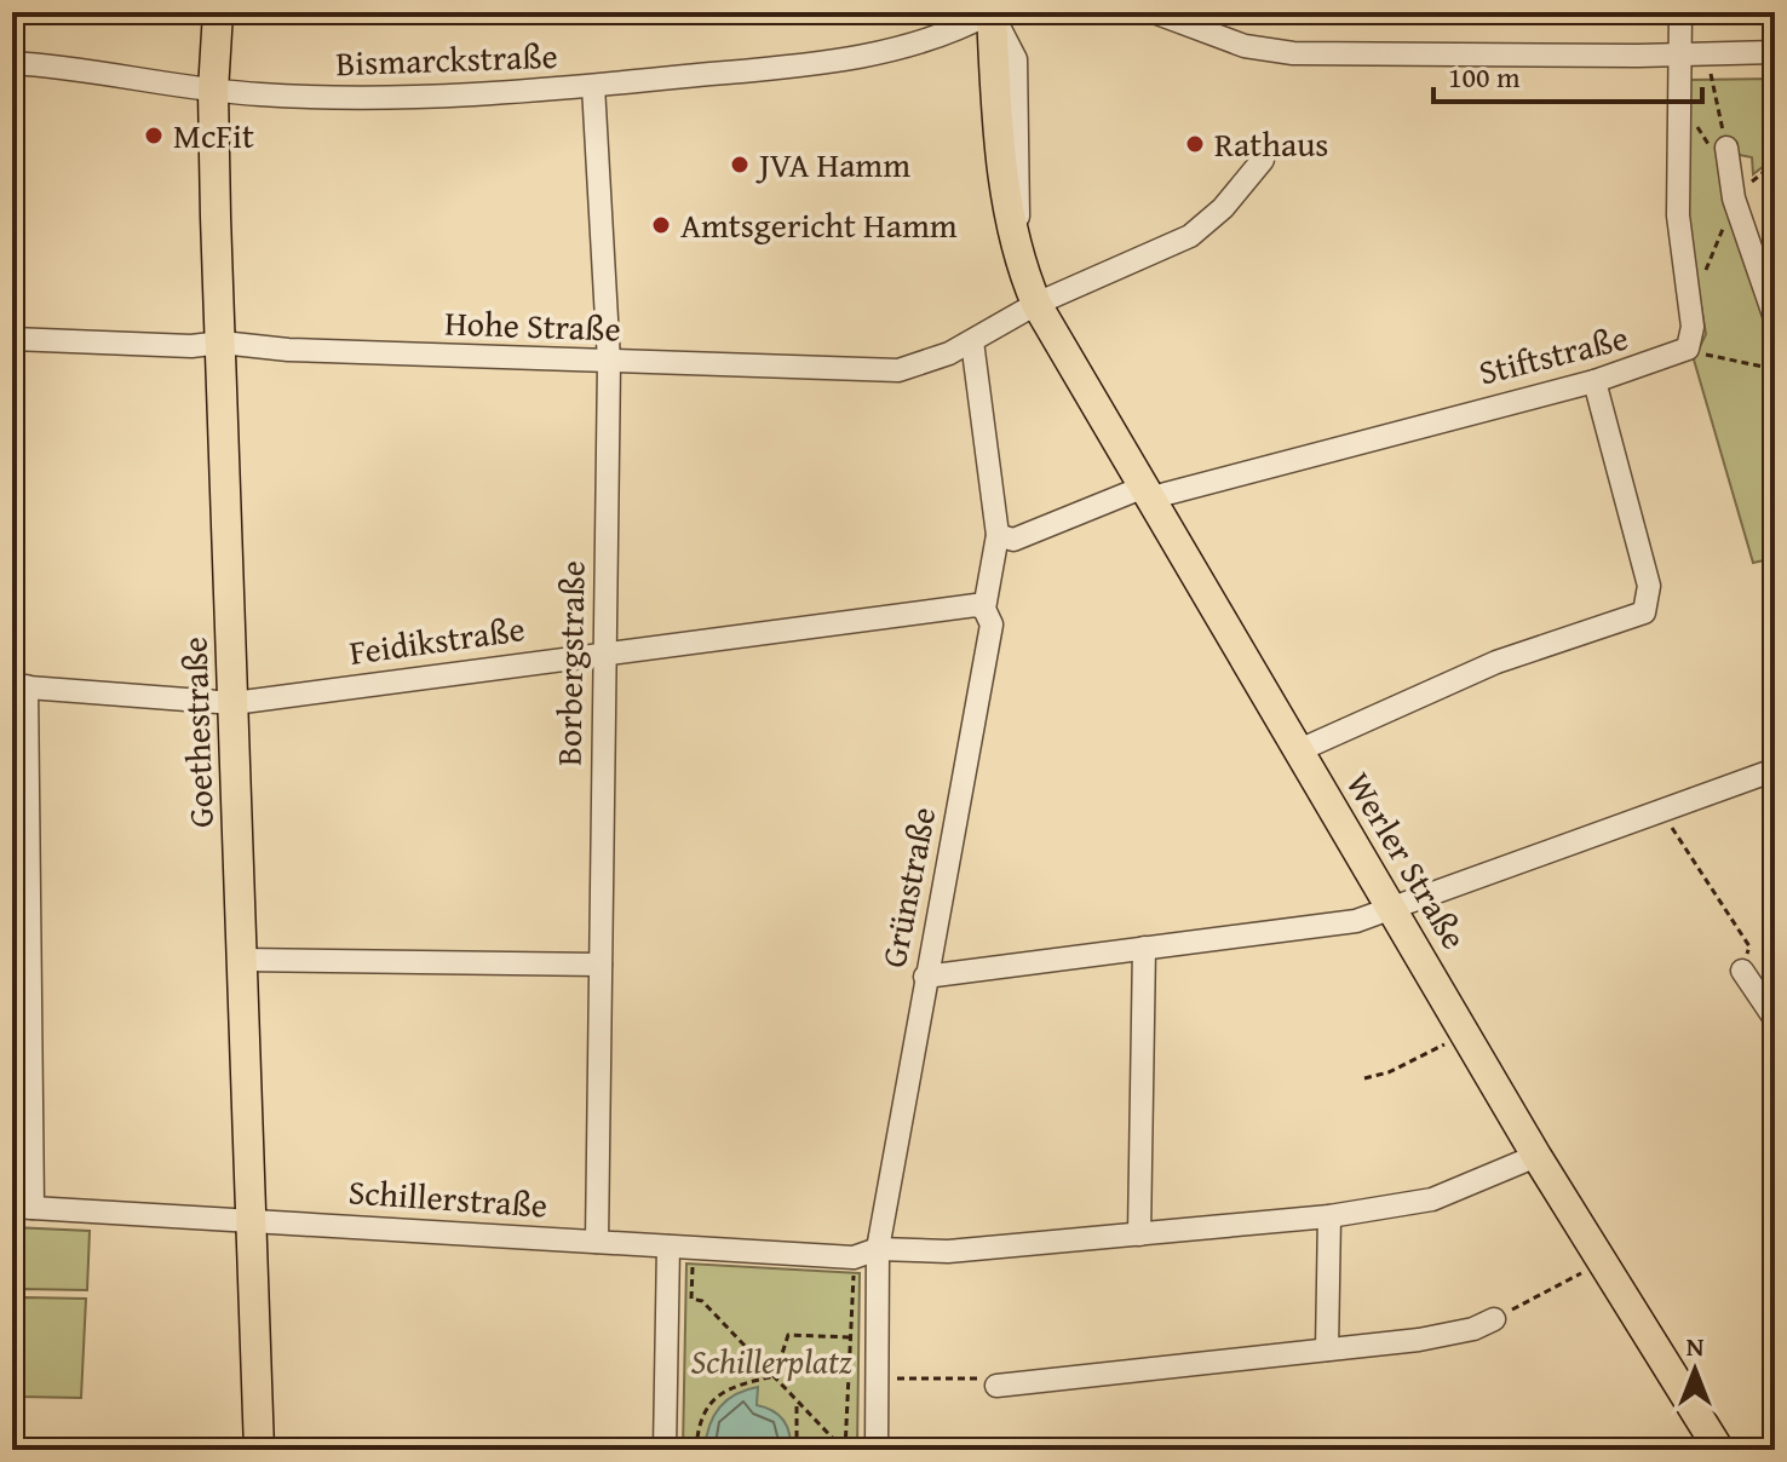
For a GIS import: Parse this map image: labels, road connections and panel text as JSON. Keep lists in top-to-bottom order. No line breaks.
{"streets":{"main road":["Goethestraße","Werler Straße"],"street":["Bismarckstraße","Hohe Straße","Stiftstraße","Feidikstraße","Borbergstraße","Grünstraße","Schillerstraße"]},"crossings":[["Bismarckstraße","Borbergstraße"],["Bismarckstraße","Goethestraße"],["Bismarckstraße","Werler Straße"],["Hohe Straße","Borbergstraße"],["Hohe Straße","Goethestraße"],["Hohe Straße","Werler Straße"],["Hohe Straße","Grünstraße"],["Stiftstraße","Werler Straße"],["Feidikstraße","Borbergstraße"],["Feidikstraße","Goethestraße"],["Feidikstraße","Grünstraße"],["Borbergstraße","Schillerstraße"],["Goethestraße","Schillerstraße"],["Grünstraße","Schillerstraße"]],"parks":["Schillerplatz"],"places":["McFit","Rathaus","JVA Hamm","Amtsgericht Hamm"],"scale_bar":"100 m","north":"top"}
